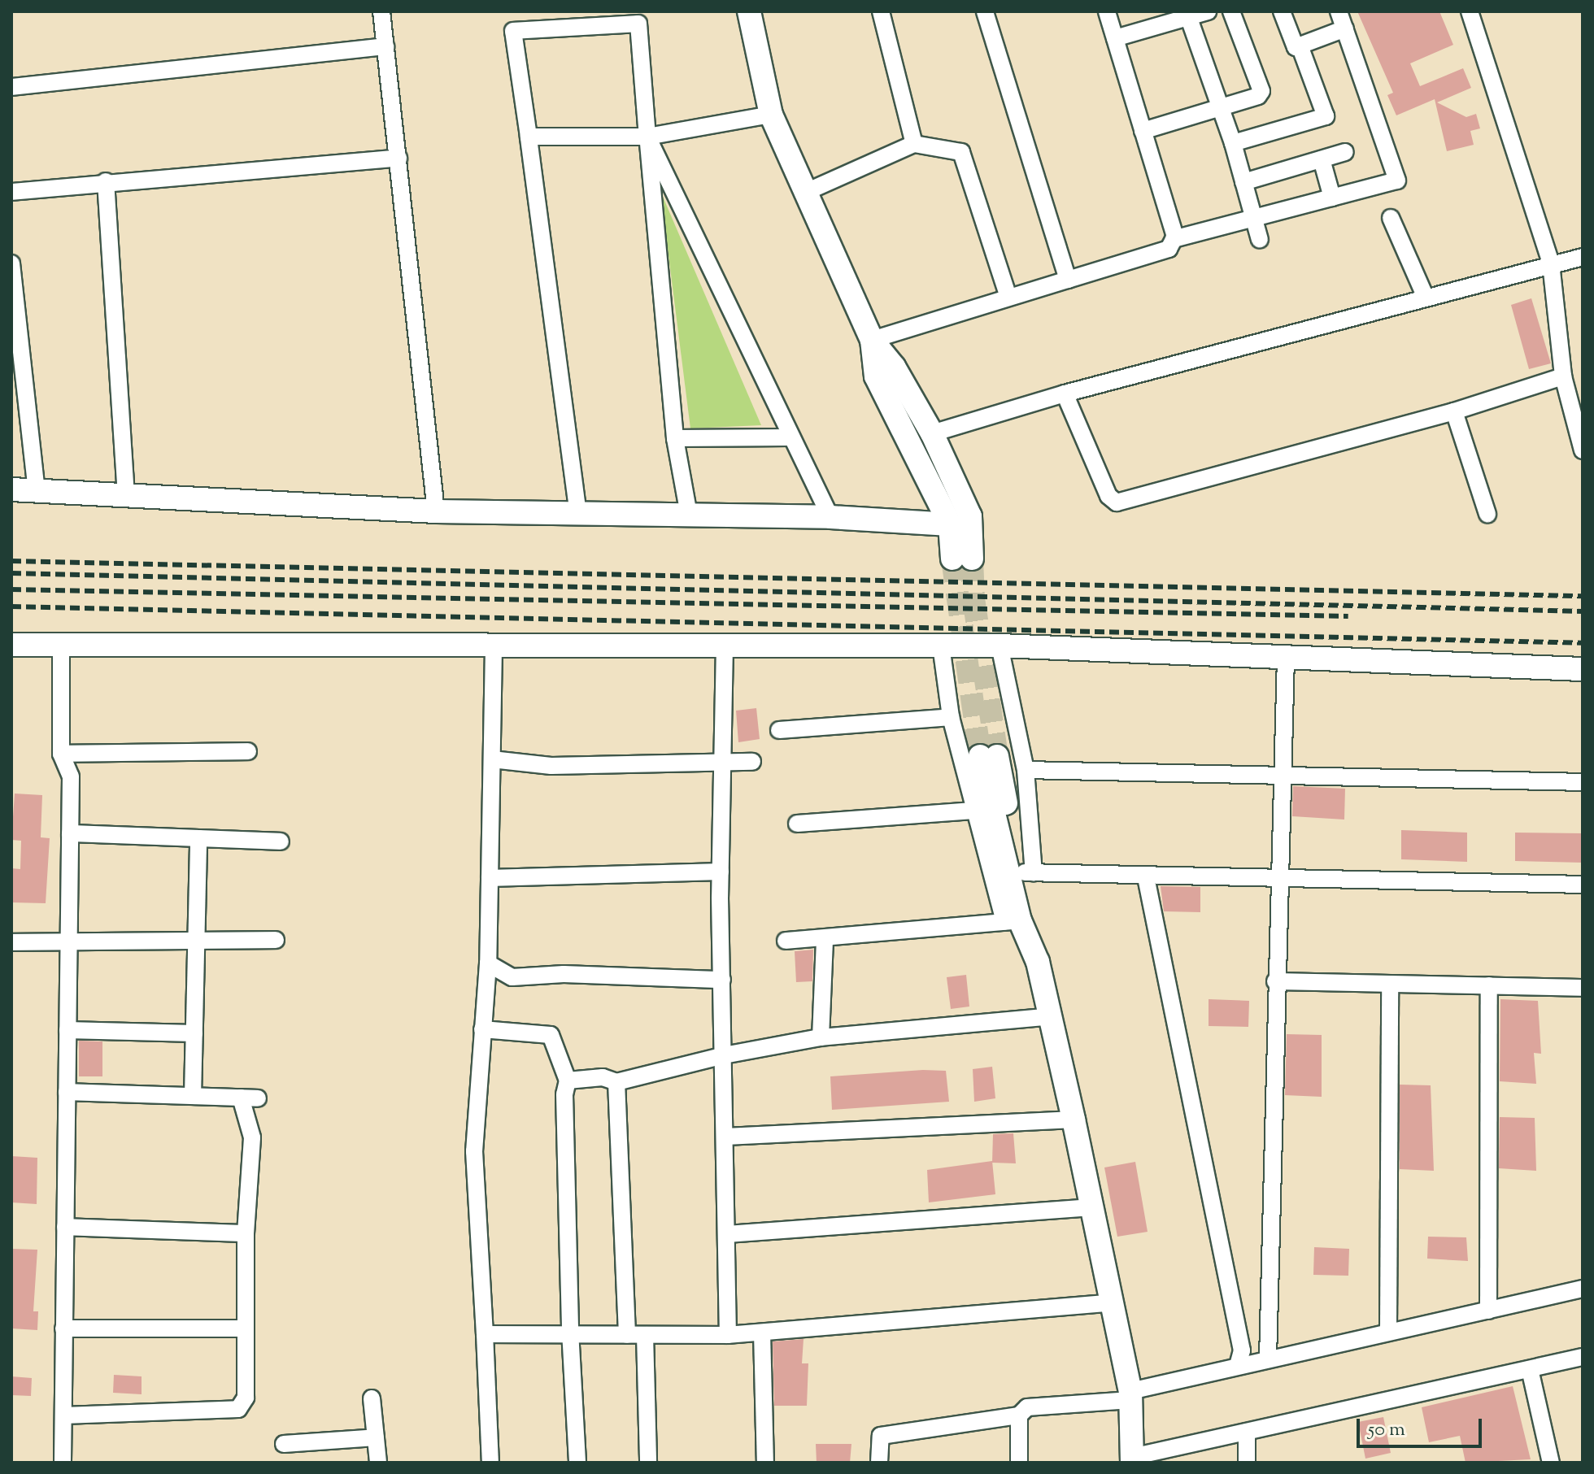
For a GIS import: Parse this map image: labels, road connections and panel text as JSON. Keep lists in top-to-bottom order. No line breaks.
{"scale_bar":"50 m"}
